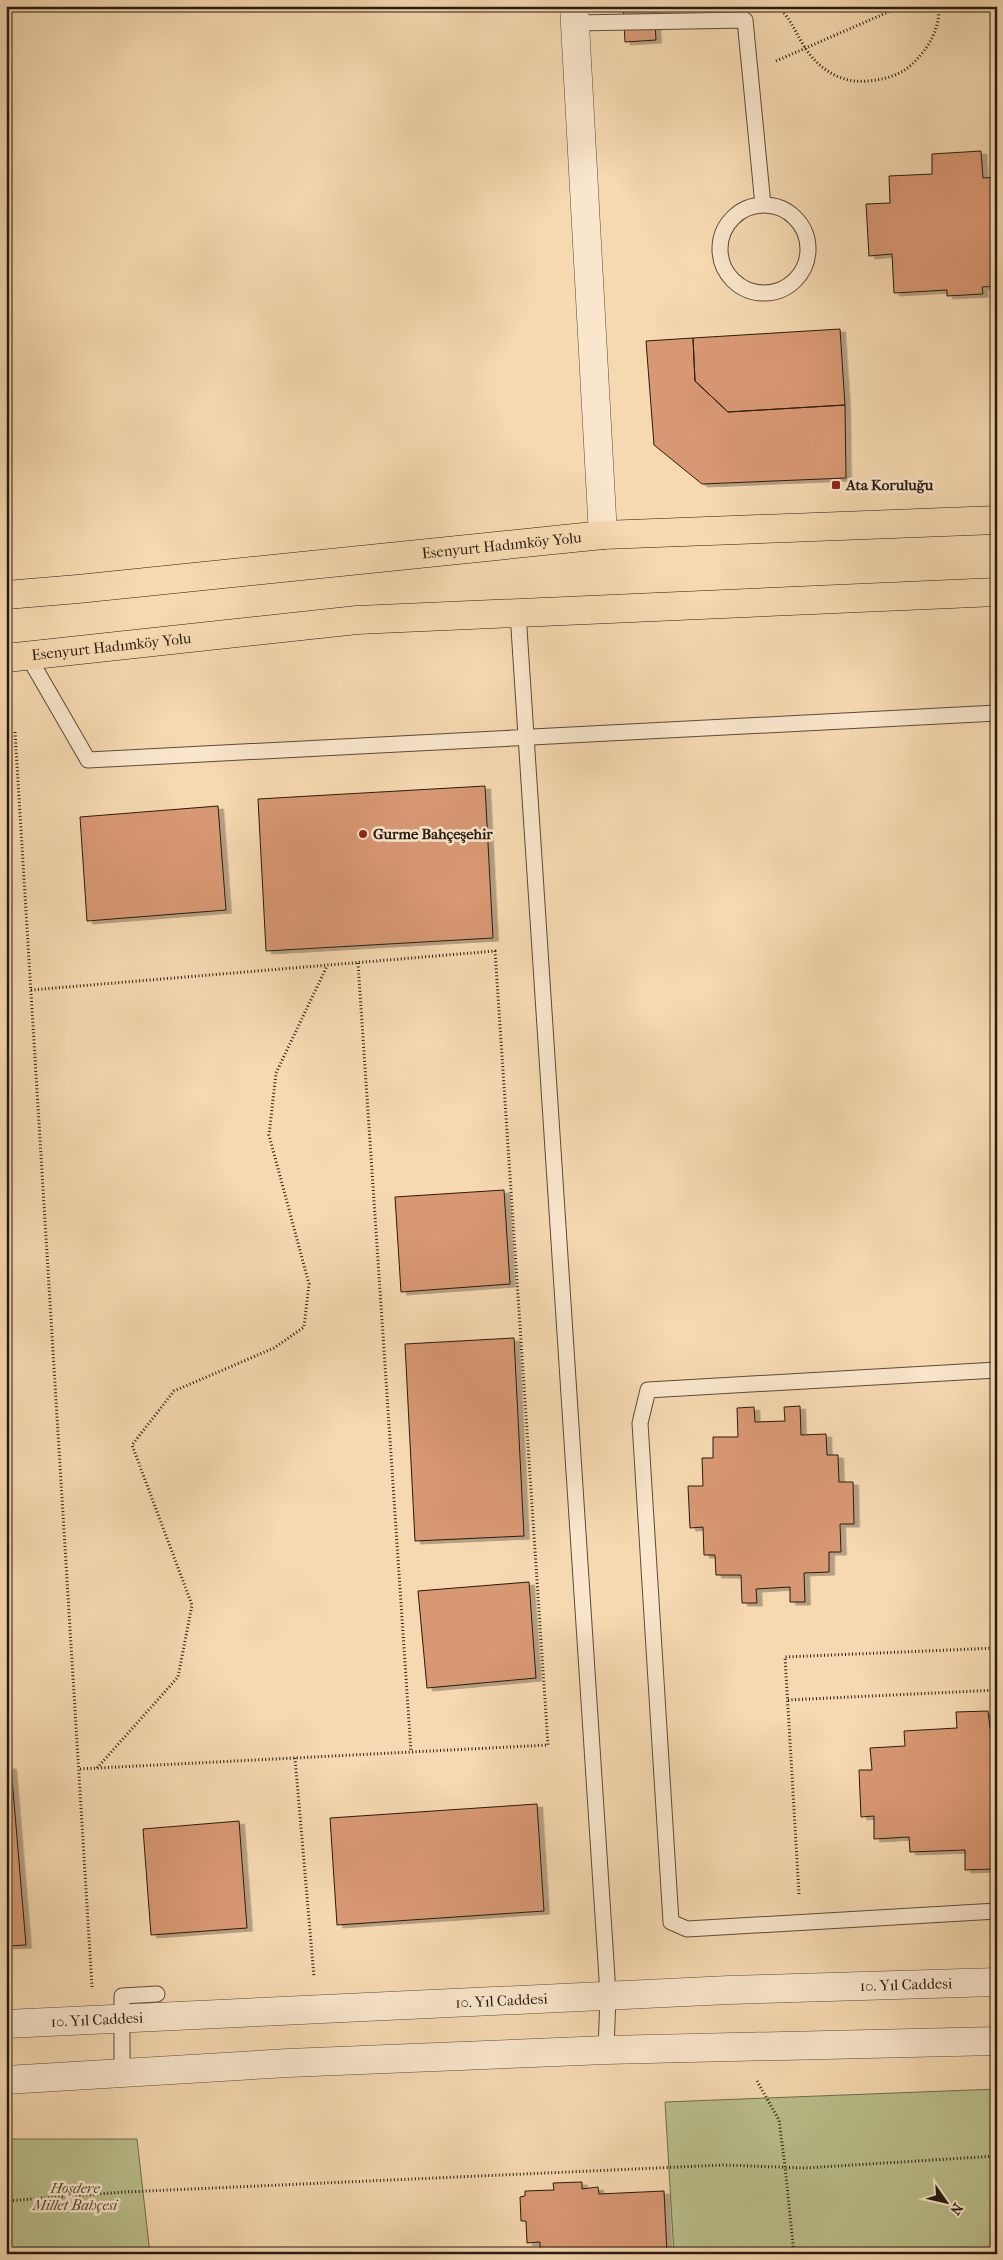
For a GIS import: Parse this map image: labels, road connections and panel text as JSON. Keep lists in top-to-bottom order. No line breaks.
{"streets":{"main road":["Esenyurt Hadımköy Yolu"],"street":["10. Yıl Caddesi"]},"parks":["Hoşdere Millet Bahçesi"],"places":{"transit":["Ata Koruluğu"],"other":["Gurme Bahçeşehir"]},"north":"bottom right"}
